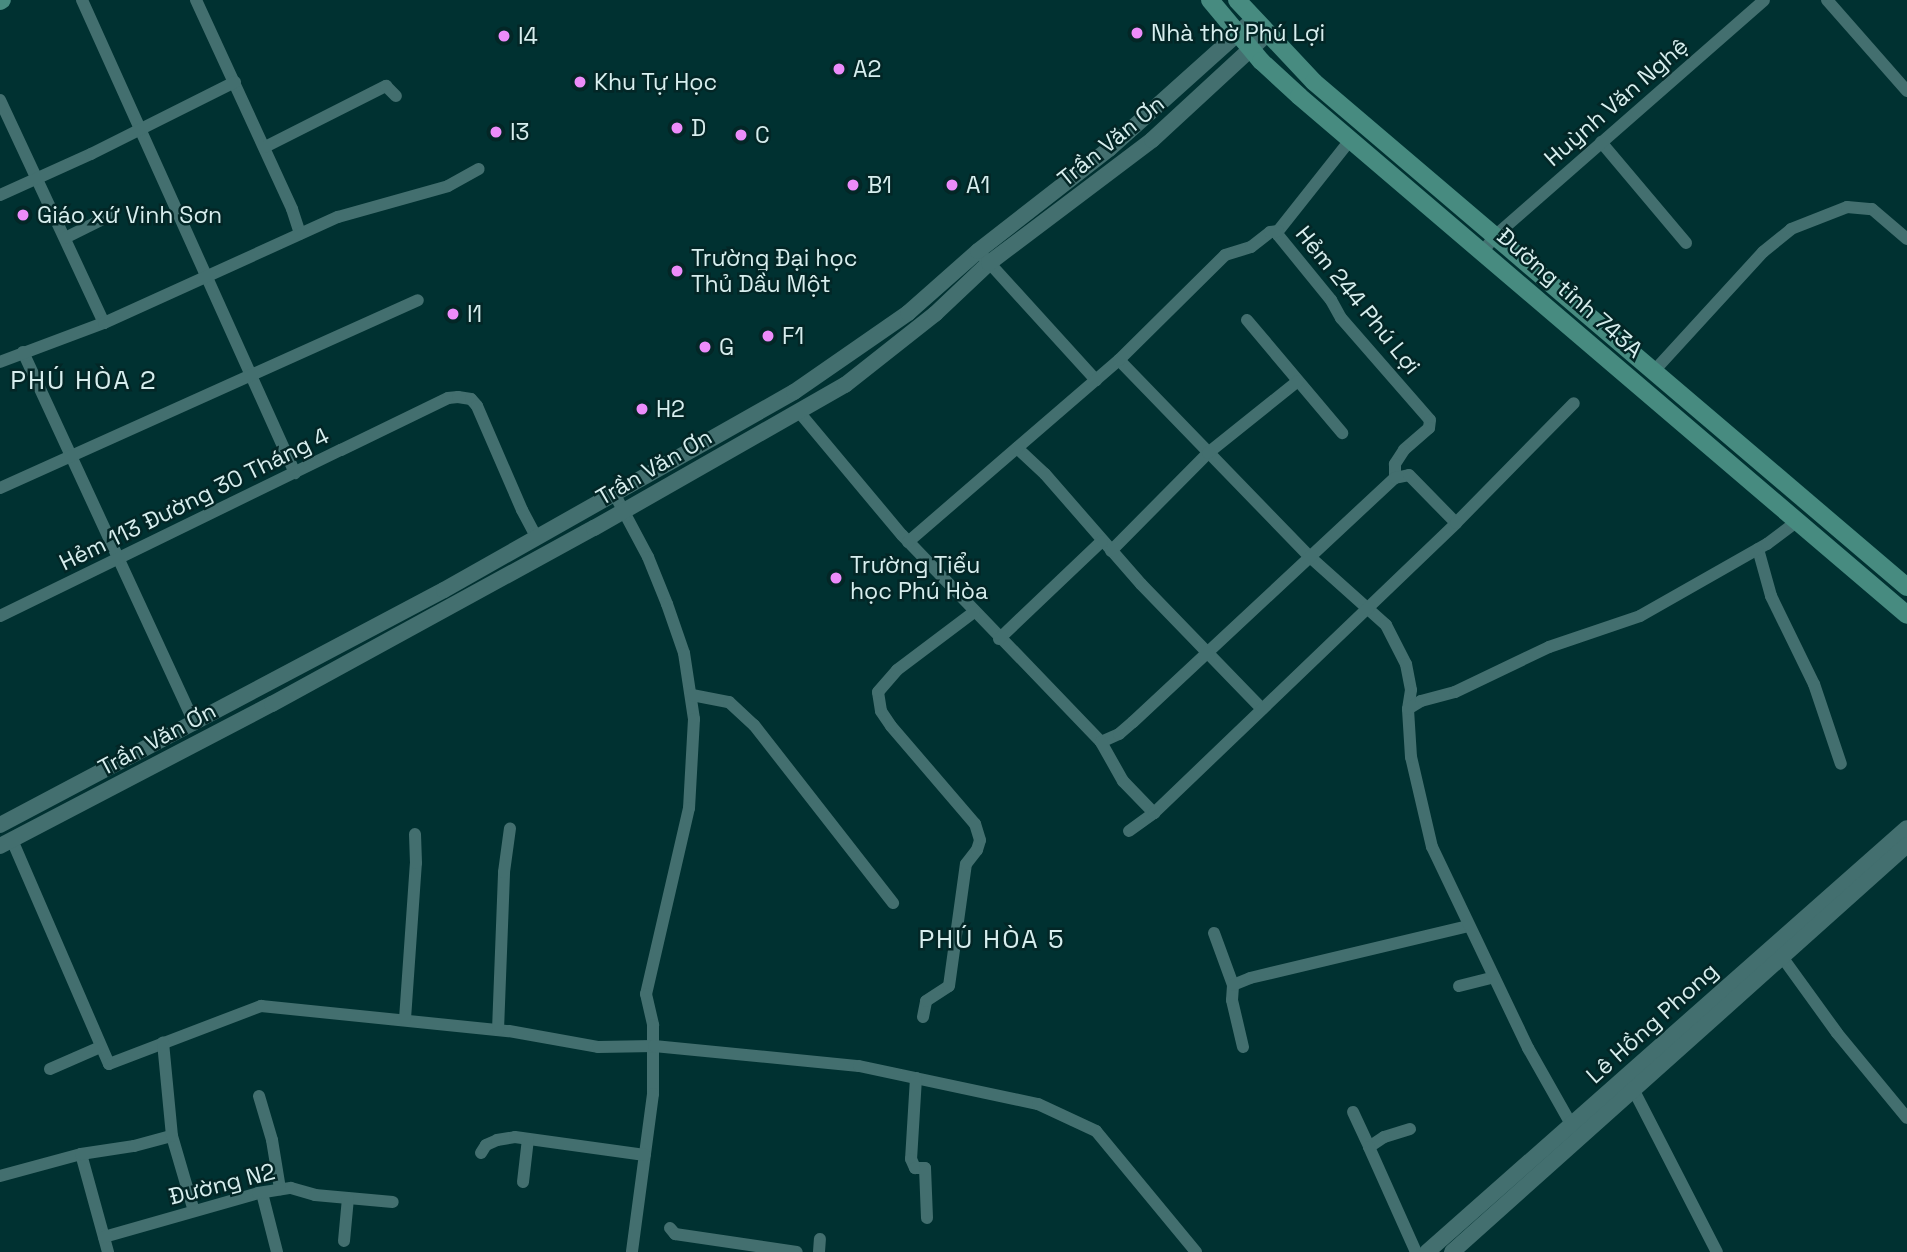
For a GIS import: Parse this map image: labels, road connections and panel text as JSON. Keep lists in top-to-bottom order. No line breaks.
{"streets":{"main road":["Đường tỉnh 743A"],"street":["Huỳnh Văn Nghệ","Trần Văn Ơn","Hẻm 244 Phú Lợi","Hẻm 113 Đường 30 Tháng 4","Lê Hồng Phong","Đường N2"]},"crossings":[["Huỳnh Văn Nghệ","Đường tỉnh 743A"],["Trần Văn Ơn","Đường tỉnh 743A"],["Trần Văn Ơn","Hẻm 113 Đường 30 Tháng 4"],["Đường tỉnh 743A","Hẻm 244 Phú Lợi"]],"districts":["PHÚ HÒA 2","PHÚ HÒA 5"],"places":["Nhà thờ Phú Lợi","I4","A2","Khu Tự Học","D","I3","C","B1","A1","Giáo xứ Vinh Sơn","Trường Đại học Thủ Dầu Một","I1","F1","G","H2","Trường Tiểu học Phú Hòa"]}
